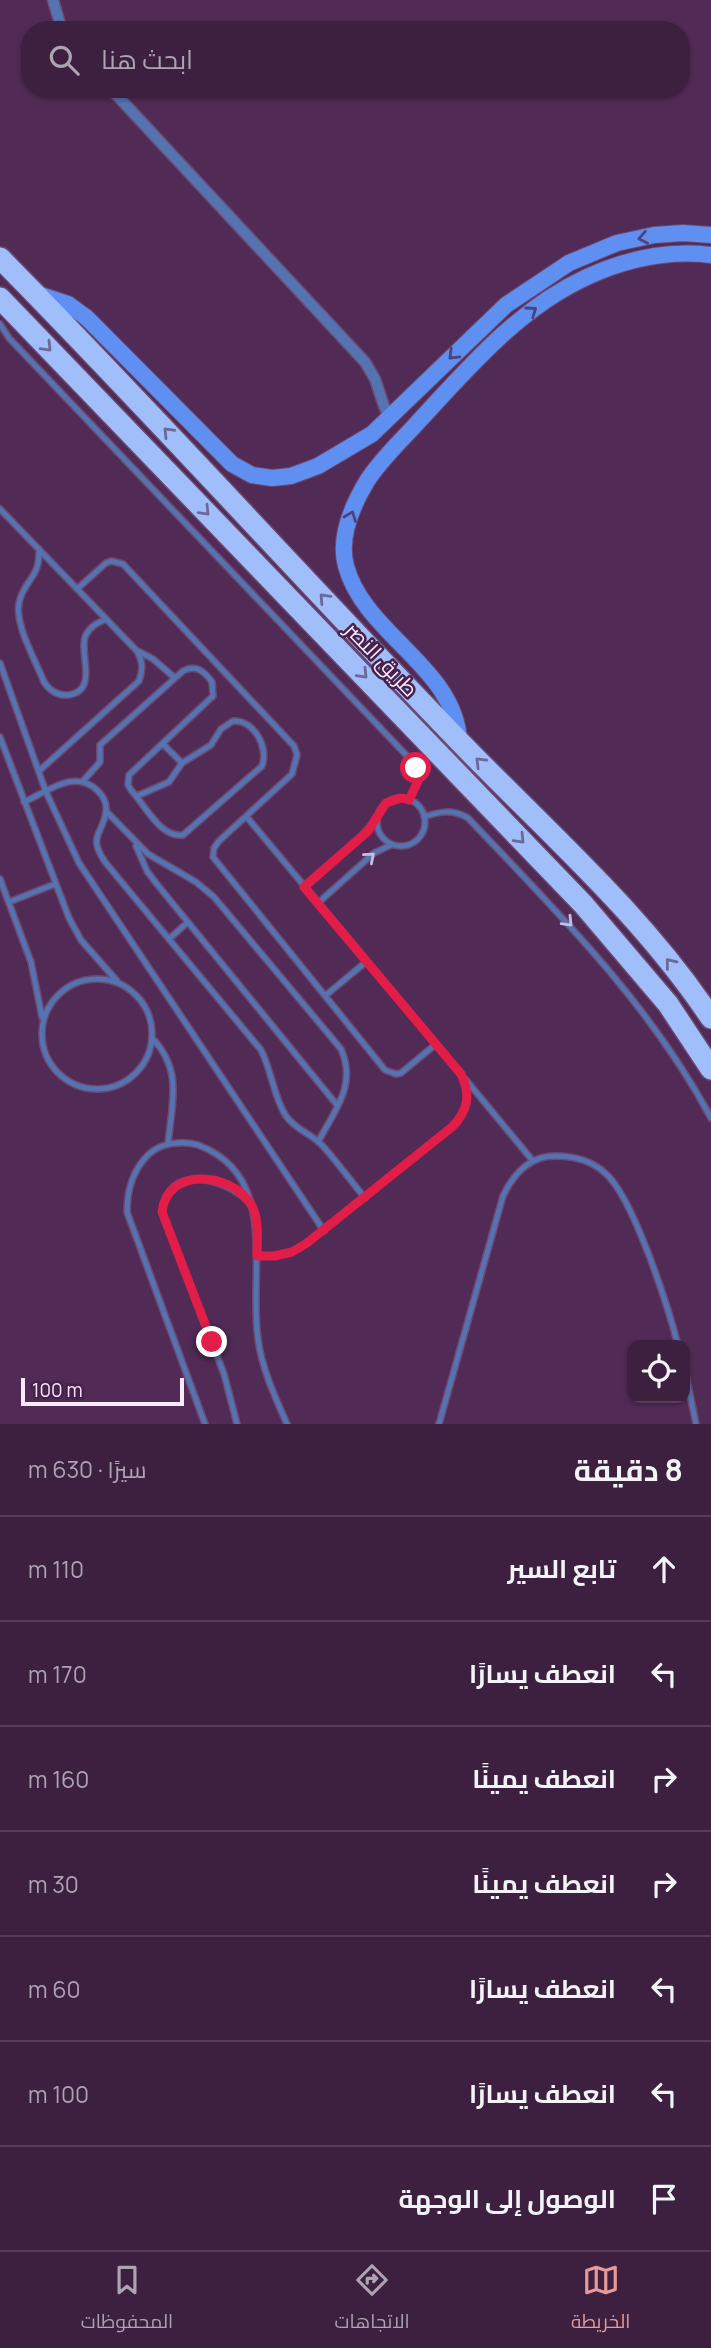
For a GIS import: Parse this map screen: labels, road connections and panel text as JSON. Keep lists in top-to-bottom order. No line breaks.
{"streets":{"highway":["طريق النصر"]},"scale_bar":"100 m","page":{"search":"ابحث هنا","scale":"100 m","heading":["8 دقيقة","سيرًا · 630 m"],"list":[["تابع السير","110 m"],["انعطف يسارًا","170 m"],["انعطف يمينًا","160 m"],["انعطف يمينًا","30 m"],["انعطف يسارًا","60 m"],["انعطف يسارًا","100 m"],"الوصول إلى الوجهة"],"nav":["الخريطة","الاتجاهات","المحفوظات"]}}
